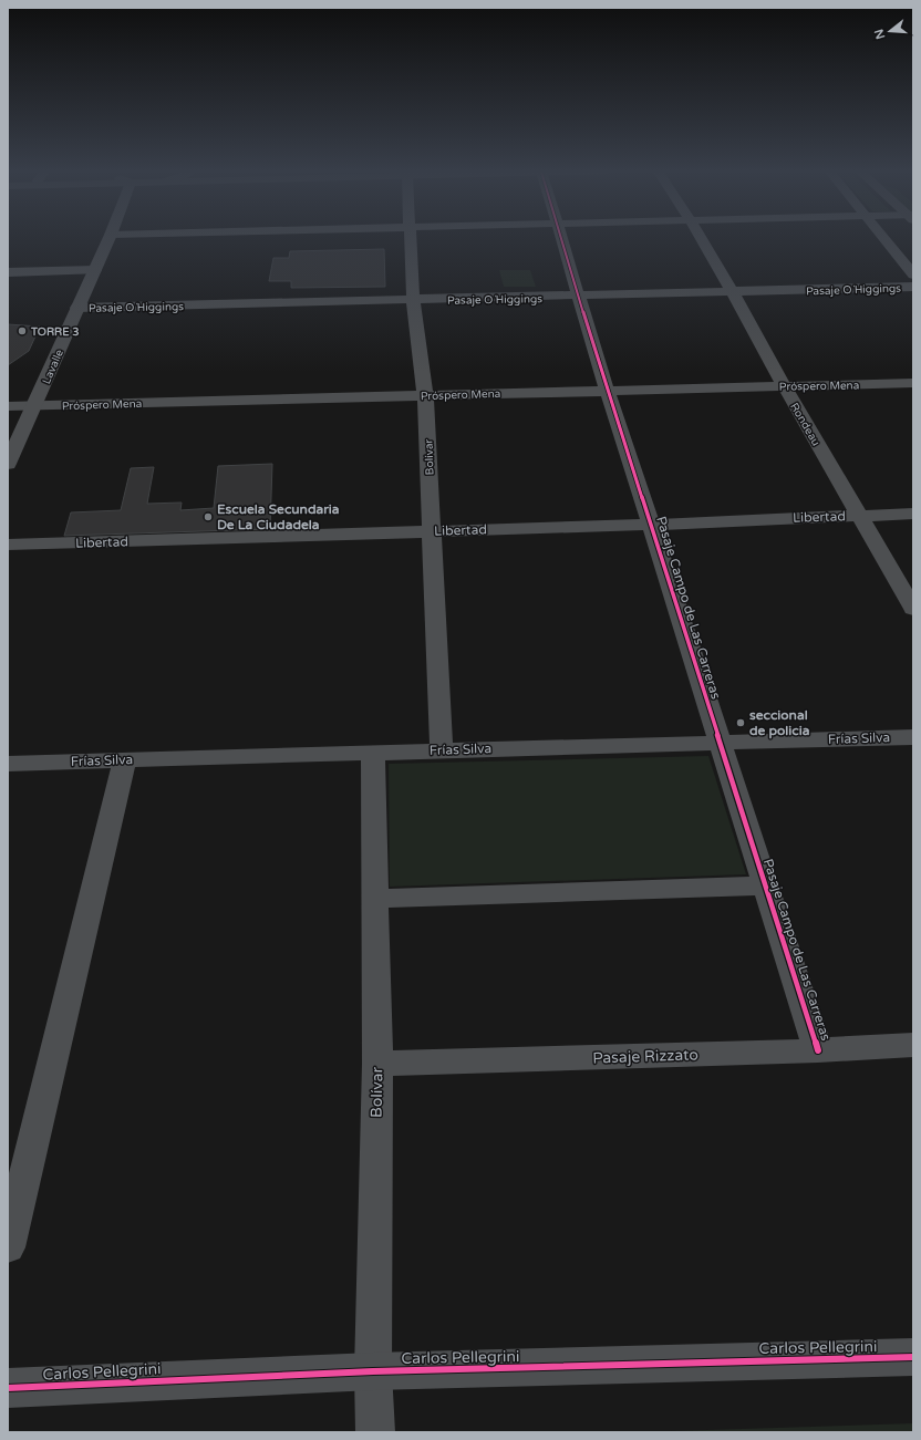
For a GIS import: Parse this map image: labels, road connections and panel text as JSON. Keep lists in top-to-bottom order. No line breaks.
{"streets":{"street":["Pasaje O´Higgings","Lavalle","Próspero Mena","Rondeau","Bolívar","Libertad","Pasaje Campo de Las Carreras","Frías Silva","Pasaje Rizzato","Carlos Pellegrini"]},"crossings":[["Pasaje O´Higgings","Lavalle"],["Pasaje O´Higgings","Rondeau"],["Pasaje O´Higgings","Bolívar"],["Pasaje O´Higgings","Pasaje Campo de Las Carreras"],["Lavalle","Próspero Mena"],["Próspero Mena","Rondeau"],["Próspero Mena","Bolívar"],["Próspero Mena","Pasaje Campo de Las Carreras"],["Rondeau","Libertad"],["Bolívar","Libertad"],["Bolívar","Frías Silva"],["Bolívar","Pasaje Rizzato"],["Bolívar","Carlos Pellegrini"],["Libertad","Pasaje Campo de Las Carreras"],["Pasaje Campo de Las Carreras","Frías Silva"],["Pasaje Campo de Las Carreras","Pasaje Rizzato"]],"places":["TORRE 3","Escuela Secundaria De La Ciudadela","seccional de policia"],"north":"left"}
